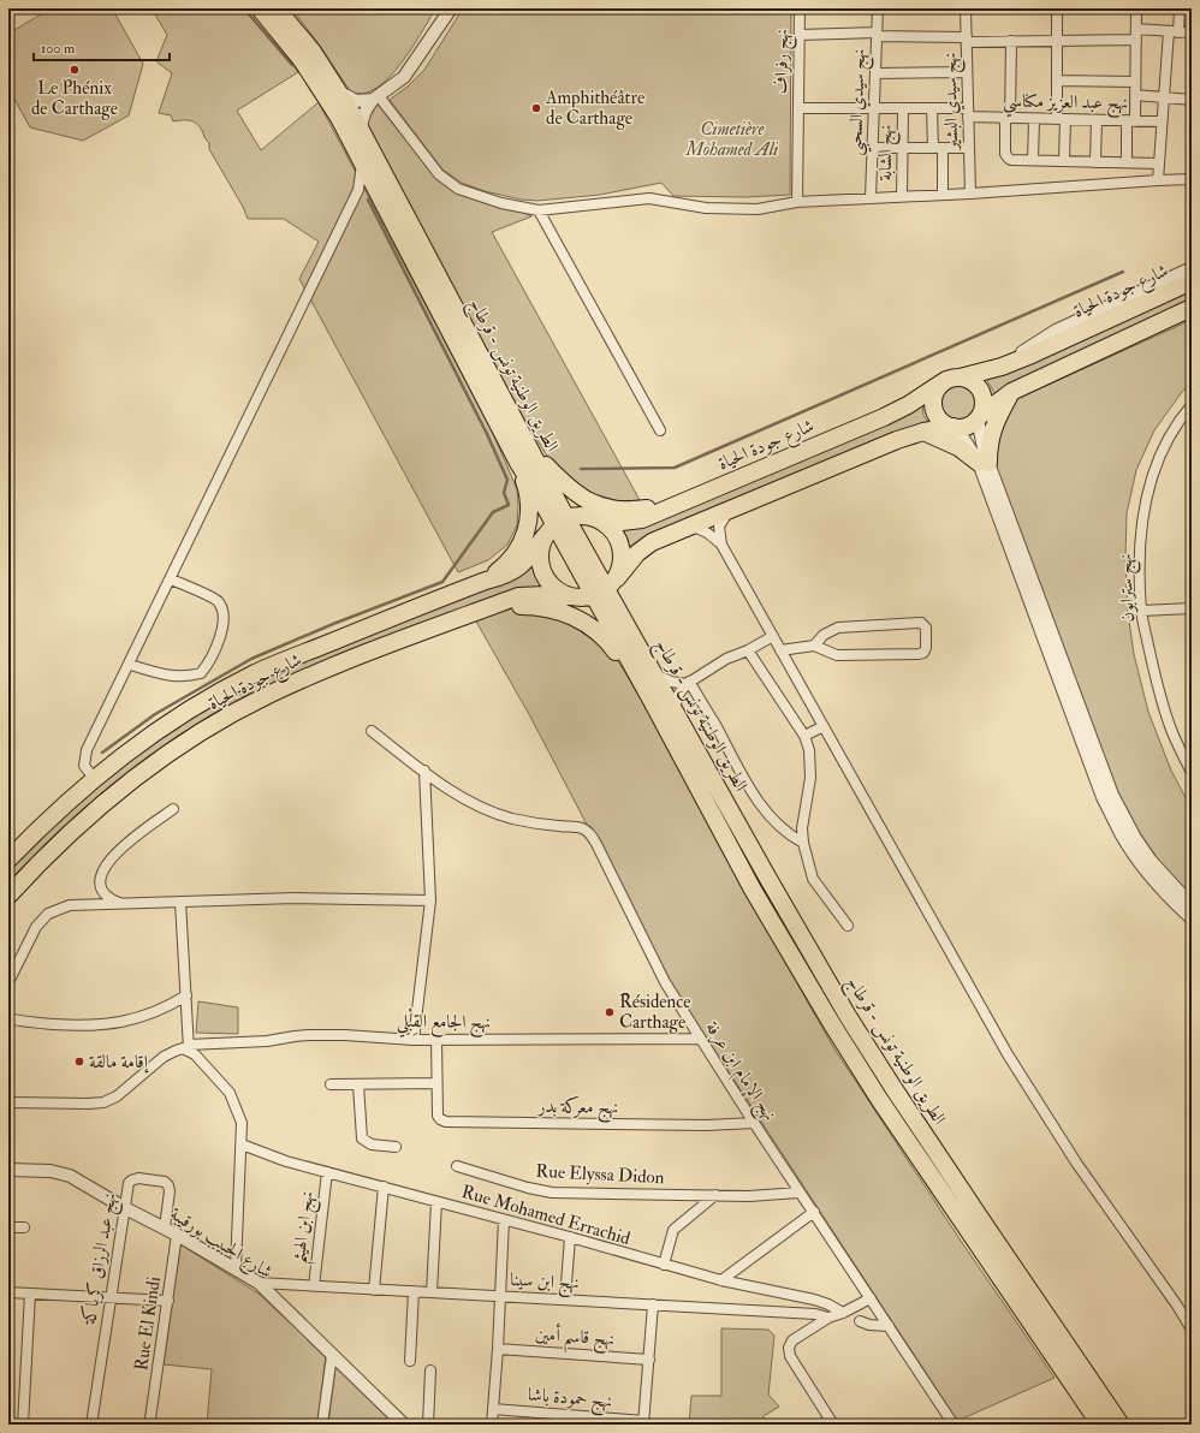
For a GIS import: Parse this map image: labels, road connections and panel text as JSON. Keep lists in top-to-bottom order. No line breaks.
{"streets":{"highway":["شارع جودة الحياة","الطريق الوطنية تونس - قرطاج"],"street":["نهج رفراف","نهج سيدي البشير","نهج سيدي السحبي","نهج عبد العزيز مكناسي","نهج الشابة","نهج سترابون","نهج الجامع القِبْلي","نهج الإمام ابن عرفة","نهج معركة بدر","Rue Elyssa Didon","Rue Mohamed Errachid","نهج ابن الهيثم","شارع الحبيب بورقيبة","نهج عبد الرزاق كرباكة","نهج ابن سينا","Rue El Kindi","نهج قاسم أمين","نهج حمودة باشا"]},"crossings":[["نهج رفراف","نهج عبد العزيز مكناسي"],["نهج سيدي البشير","نهج عبد العزيز مكناسي"],["نهج سيدي السحبي","نهج عبد العزيز مكناسي"],["نهج عبد العزيز مكناسي","نهج الشابة"],["شارع جودة الحياة","الطريق الوطنية تونس - قرطاج"],["نهج الجامع القِبْلي","نهج الإمام ابن عرفة"],["نهج الجامع القِبْلي","نهج معركة بدر"],["نهج الإمام ابن عرفة","نهج معركة بدر"],["نهج الإمام ابن عرفة","Rue Elyssa Didon"],["Rue Mohamed Errachid","نهج ابن الهيثم"],["نهج ابن الهيثم","نهج ابن سينا"],["شارع الحبيب بورقيبة","نهج عبد الرزاق كرباكة"],["شارع الحبيب بورقيبة","نهج ابن سينا"],["شارع الحبيب بورقيبة","Rue El Kindi"]],"parks":["Cimetière Mohamed Ali"],"places":["Le Phénix de Carthage","Amphithéâtre de Carthage","Résidence Carthage","إقامة مالقة"],"scale_bar":"100 m"}
